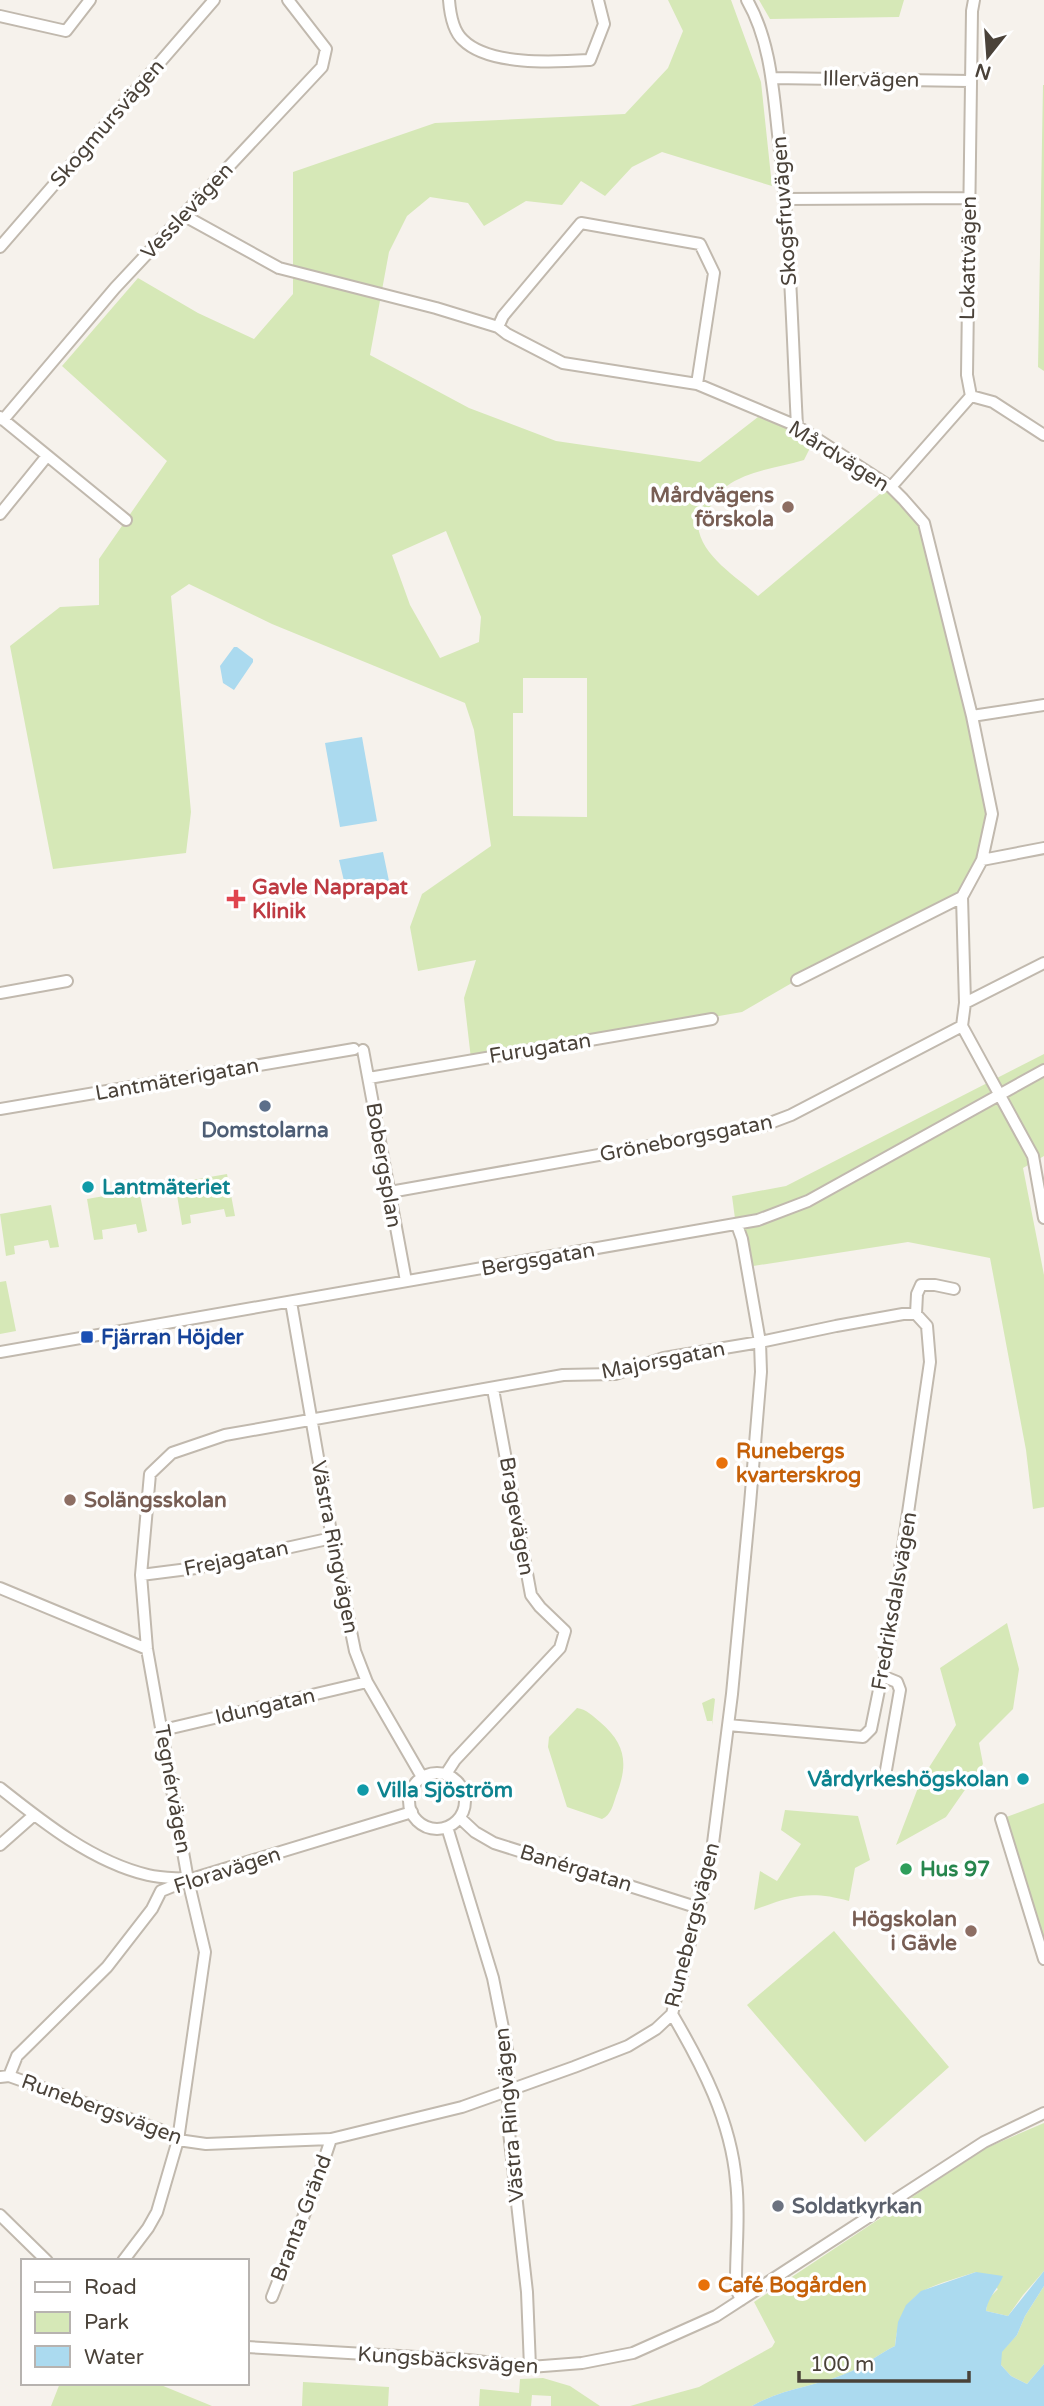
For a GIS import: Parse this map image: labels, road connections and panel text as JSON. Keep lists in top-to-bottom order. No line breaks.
{"streets":{"street":["Illervägen","Skogmursvägen","Vesslevägen","Skogsfruvägen","Lokattvägen","Mårdvägen","Furugatan","Lantmäterigatan","Gröneborgsgatan","Bobergsplan","Bergsgatan","Majorsgatan","Bragevägen","Västra Ringvägen","Frejagatan","Fredriksdalsvägen","Idungatan","Tegnérvägen","Banérgatan","Floravägen","Runebergsvägen","Branta Gränd","Kungsbäcksvägen"]},"crossings":[["Illervägen","Skogsfruvägen"],["Illervägen","Lokattvägen"],["Vesslevägen","Mårdvägen"],["Skogsfruvägen","Mårdvägen"],["Furugatan","Bobergsplan"],["Lantmäterigatan","Bobergsplan"],["Gröneborgsgatan","Bobergsplan"],["Bobergsplan","Bergsgatan"],["Bergsgatan","Västra Ringvägen"],["Bergsgatan","Runebergsvägen"],["Majorsgatan","Bragevägen"],["Majorsgatan","Västra Ringvägen"],["Majorsgatan","Fredriksdalsvägen"],["Majorsgatan","Tegnérvägen"],["Majorsgatan","Runebergsvägen"],["Bragevägen","Västra Ringvägen"],["Bragevägen","Banérgatan"],["Bragevägen","Floravägen"],["Västra Ringvägen","Frejagatan"],["Västra Ringvägen","Idungatan"],["Västra Ringvägen","Tegnérvägen"],["Västra Ringvägen","Banérgatan"],["Västra Ringvägen","Floravägen"],["Västra Ringvägen","Runebergsvägen"],["Västra Ringvägen","Kungsbäcksvägen"],["Frejagatan","Tegnérvägen"],["Fredriksdalsvägen","Runebergsvägen"],["Idungatan","Tegnérvägen"],["Tegnérvägen","Floravägen"],["Tegnérvägen","Runebergsvägen"],["Banérgatan","Floravägen"],["Banérgatan","Runebergsvägen"],["Floravägen","Runebergsvägen"],["Runebergsvägen","Branta Gränd"]],"places":{"other":["Mårdvägens förskola","Domstolarna","Lantmäteriet","Runebergs kvarterskrog","Solängsskolan","Vårdyrkeshögskolan","Villa Sjöström","Hus 97","Högskolan i Gävle","Soldatkyrkan","Café Bogården"],"health":["Gavle Naprapat Klinik"],"transit":["Fjärran Höjder"]},"legend":["Road","Park","Water"],"scale_bar":"100 m","north":"bottom"}
